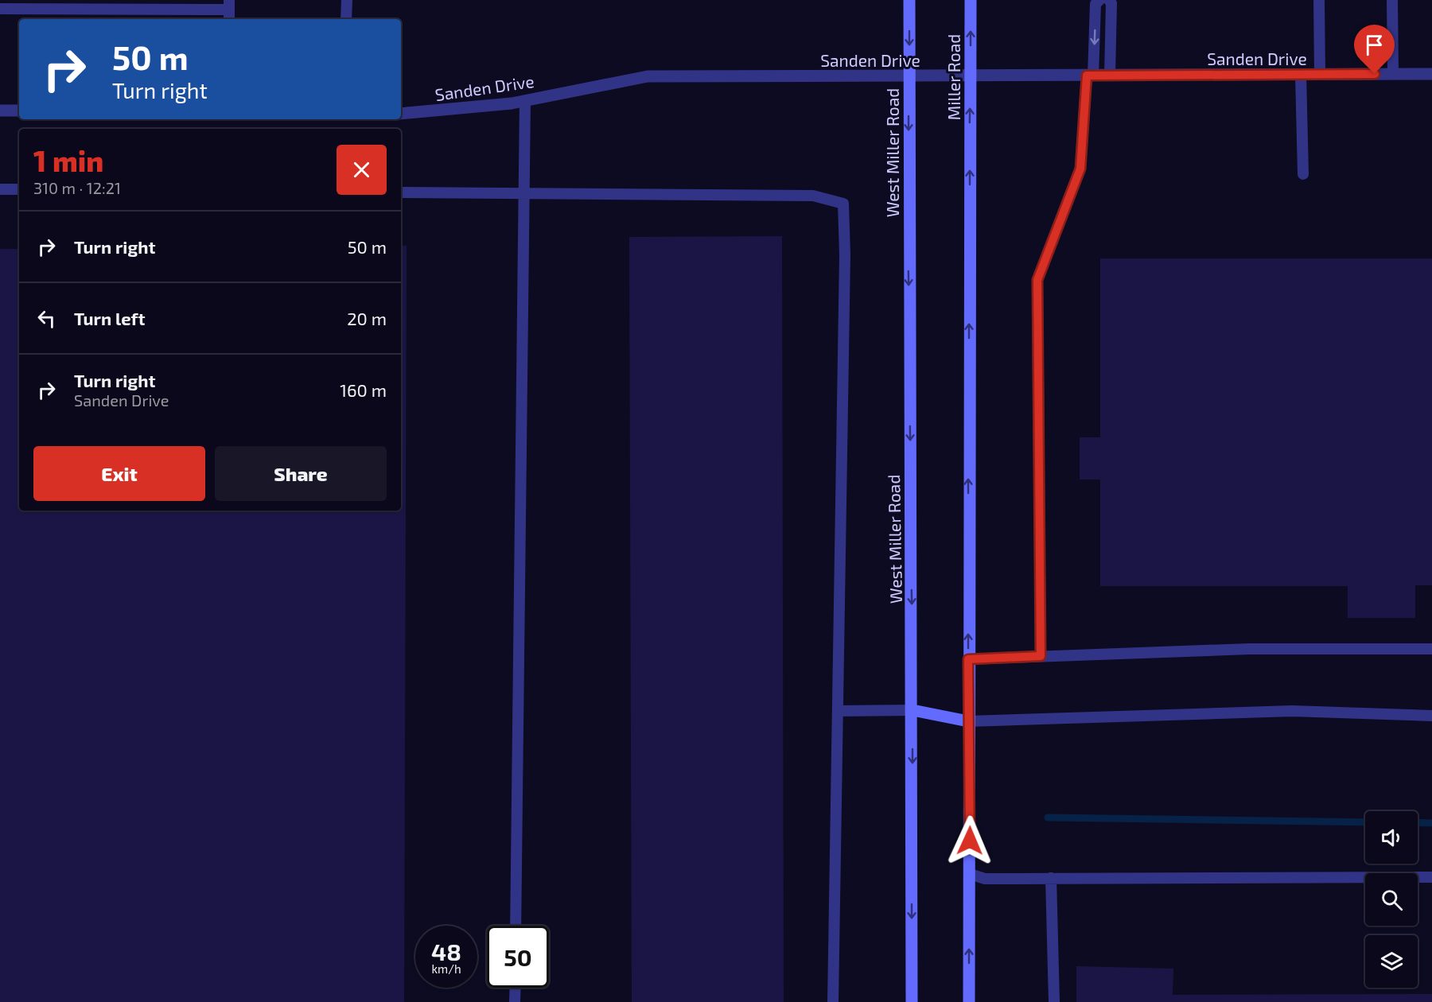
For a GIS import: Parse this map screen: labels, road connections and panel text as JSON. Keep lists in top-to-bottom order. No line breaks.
{"streets":{"main road":["Miller Road","West Miller Road"],"street":["Sanden Drive"]},"crossings":[["Sanden Drive","Miller Road"],["Sanden Drive","West Miller Road"]],"one_way":["Miller Road"],"page":{"turn":["50 m","Turn right"],"heading":["1 min","310 m · 12:21"],"list":[{"name":"Turn right","value":"50 m"},{"name":"Turn left","value":"20 m"},{"name":"Turn right","note":"Sanden Drive","value":"160 m"}],"buttons":["Exit","Share"],"speed":"48 km/h","limit":"50"}}
